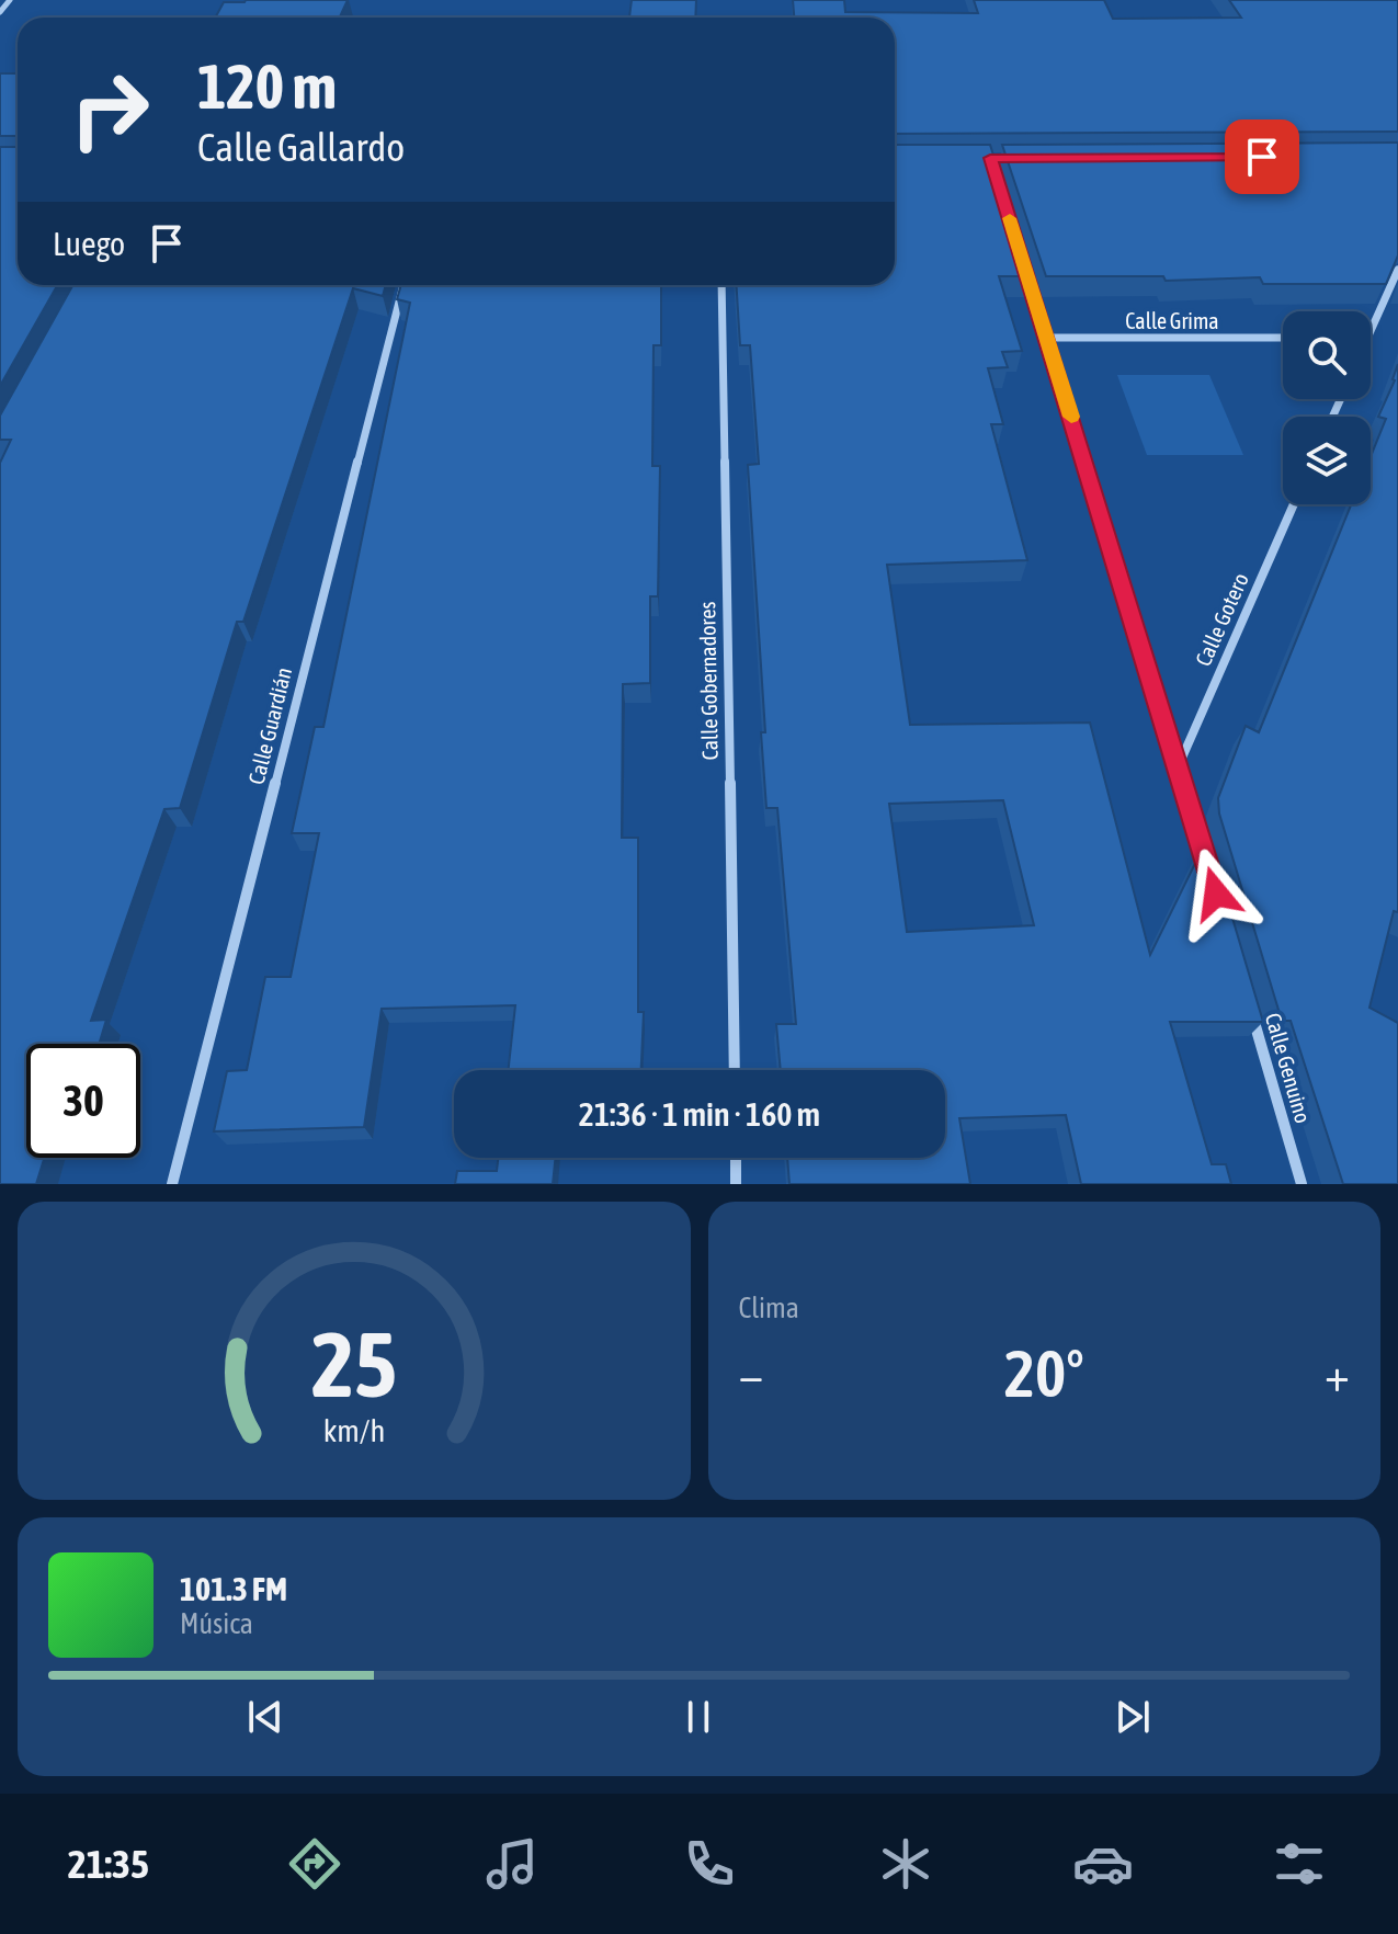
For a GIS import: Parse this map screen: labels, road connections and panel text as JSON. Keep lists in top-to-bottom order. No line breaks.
{"streets":{"street":["Calle Grima","Calle Gotero","Calle Gobernadores","Calle Guardián","Calle Genuino"]},"page":{"turn":["120 m","Calle Gallardo"],"then":"Luego","limit":"30","trip":"21:36 · 1 min · 160 m","tile":"Clima","heat":["−","20°","+"],"song":["101.3 FM","Música"],"tabs":"21:35","gauge":["25","km/h"]}}
